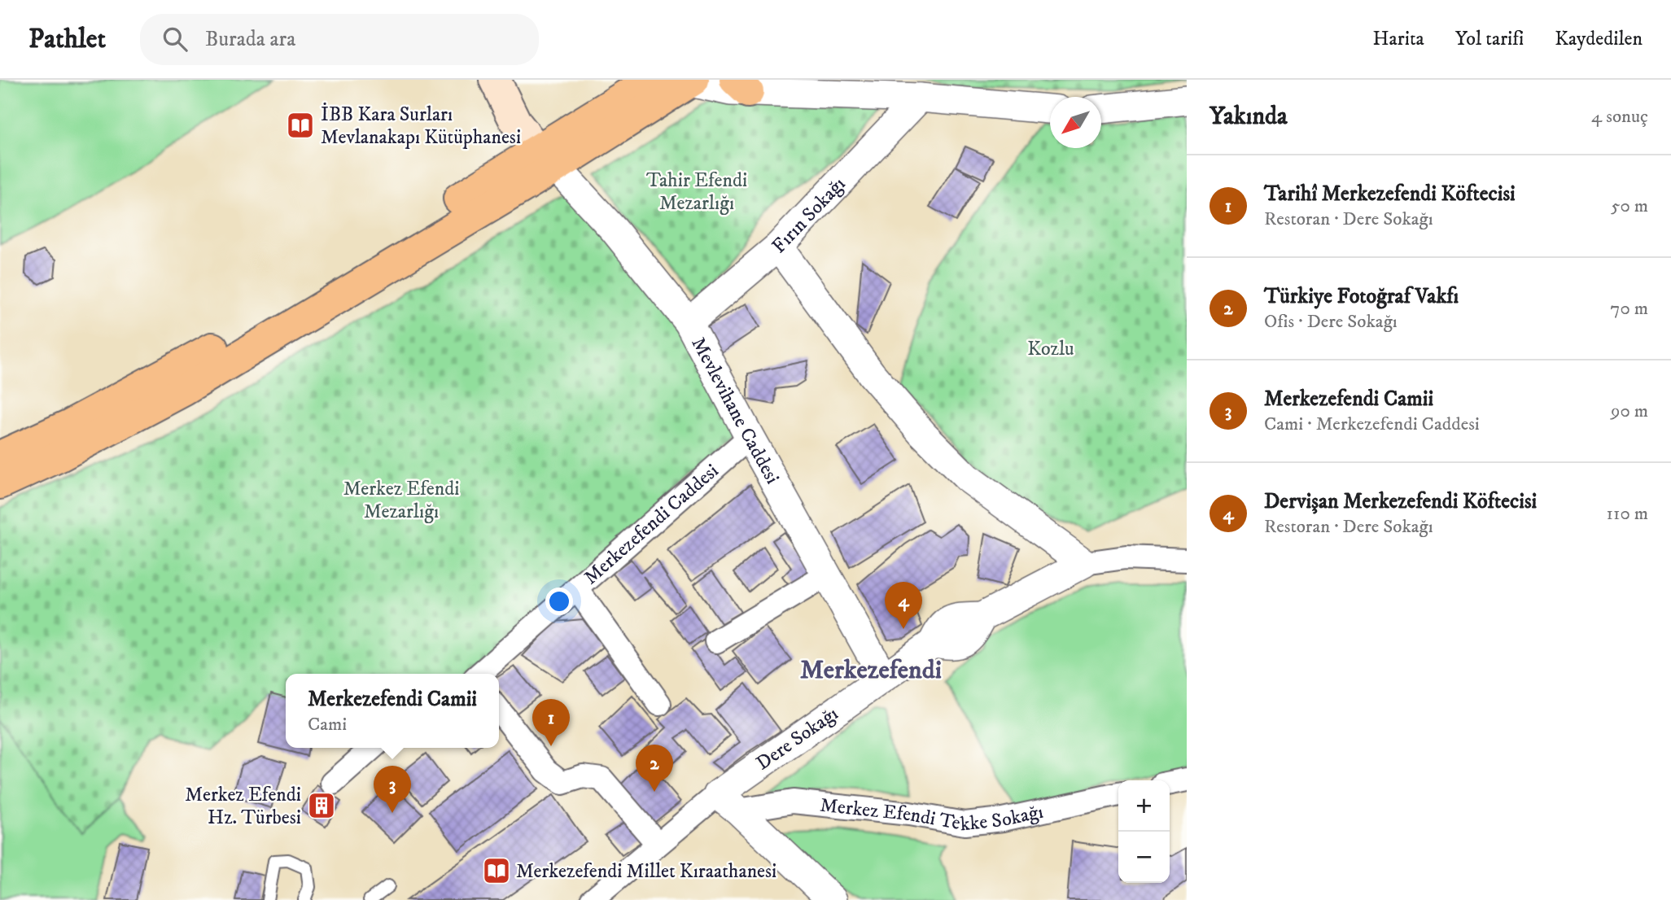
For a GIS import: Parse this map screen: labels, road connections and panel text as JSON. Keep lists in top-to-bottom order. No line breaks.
{"streets":{"street":["Fırın Sokağı","Mevlevihane Caddesi","Merkezefendi Caddesi","Dere Sokağı","Merkez Efendi Tekke Sokağı"]},"crossings":[["Fırın Sokağı","Mevlevihane Caddesi"],["Mevlevihane Caddesi","Merkezefendi Caddesi"],["Mevlevihane Caddesi","Dere Sokağı"],["Dere Sokağı","Merkez Efendi Tekke Sokağı"]],"districts":["Merkezefendi"],"parks":["Tahir Efendi Mezarlığı","Kozlu","Merkez Efendi Mezarlığı"],"places":{"library":["İBB Kara Surları Mevlanakapı Kütüphanesi","Merkezefendi Millet Kıraathanesi"],"building":["Merkez Efendi Hz. Türbesi"]},"north":"bottom left","page":{"header":"Pathlet","search":"Burada ara","nav":["Harita","Yol tarifi","Kaydedilen"],"heading":["Yakında","4 sonuç"],"list":[{"mark":"1","name":"Tarihî Merkezefendi Köftecisi","note":"Restoran · Dere Sokağı","value":"50 m"},{"mark":"2","name":"Türkiye Fotoğraf Vakfı","note":"Ofis · Dere Sokağı","value":"70 m"},{"mark":"3","name":"Merkezefendi Camii","note":"Cami · Merkezefendi Caddesi","value":"90 m"},{"mark":"4","name":"Dervişan Merkezefendi Köftecisi","note":"Restoran · Dere Sokağı","value":"110 m"}],"pins":["4","1","2","3"],"popup":["Merkezefendi Camii","Cami"],"map_buttons":["+","−"]}}
